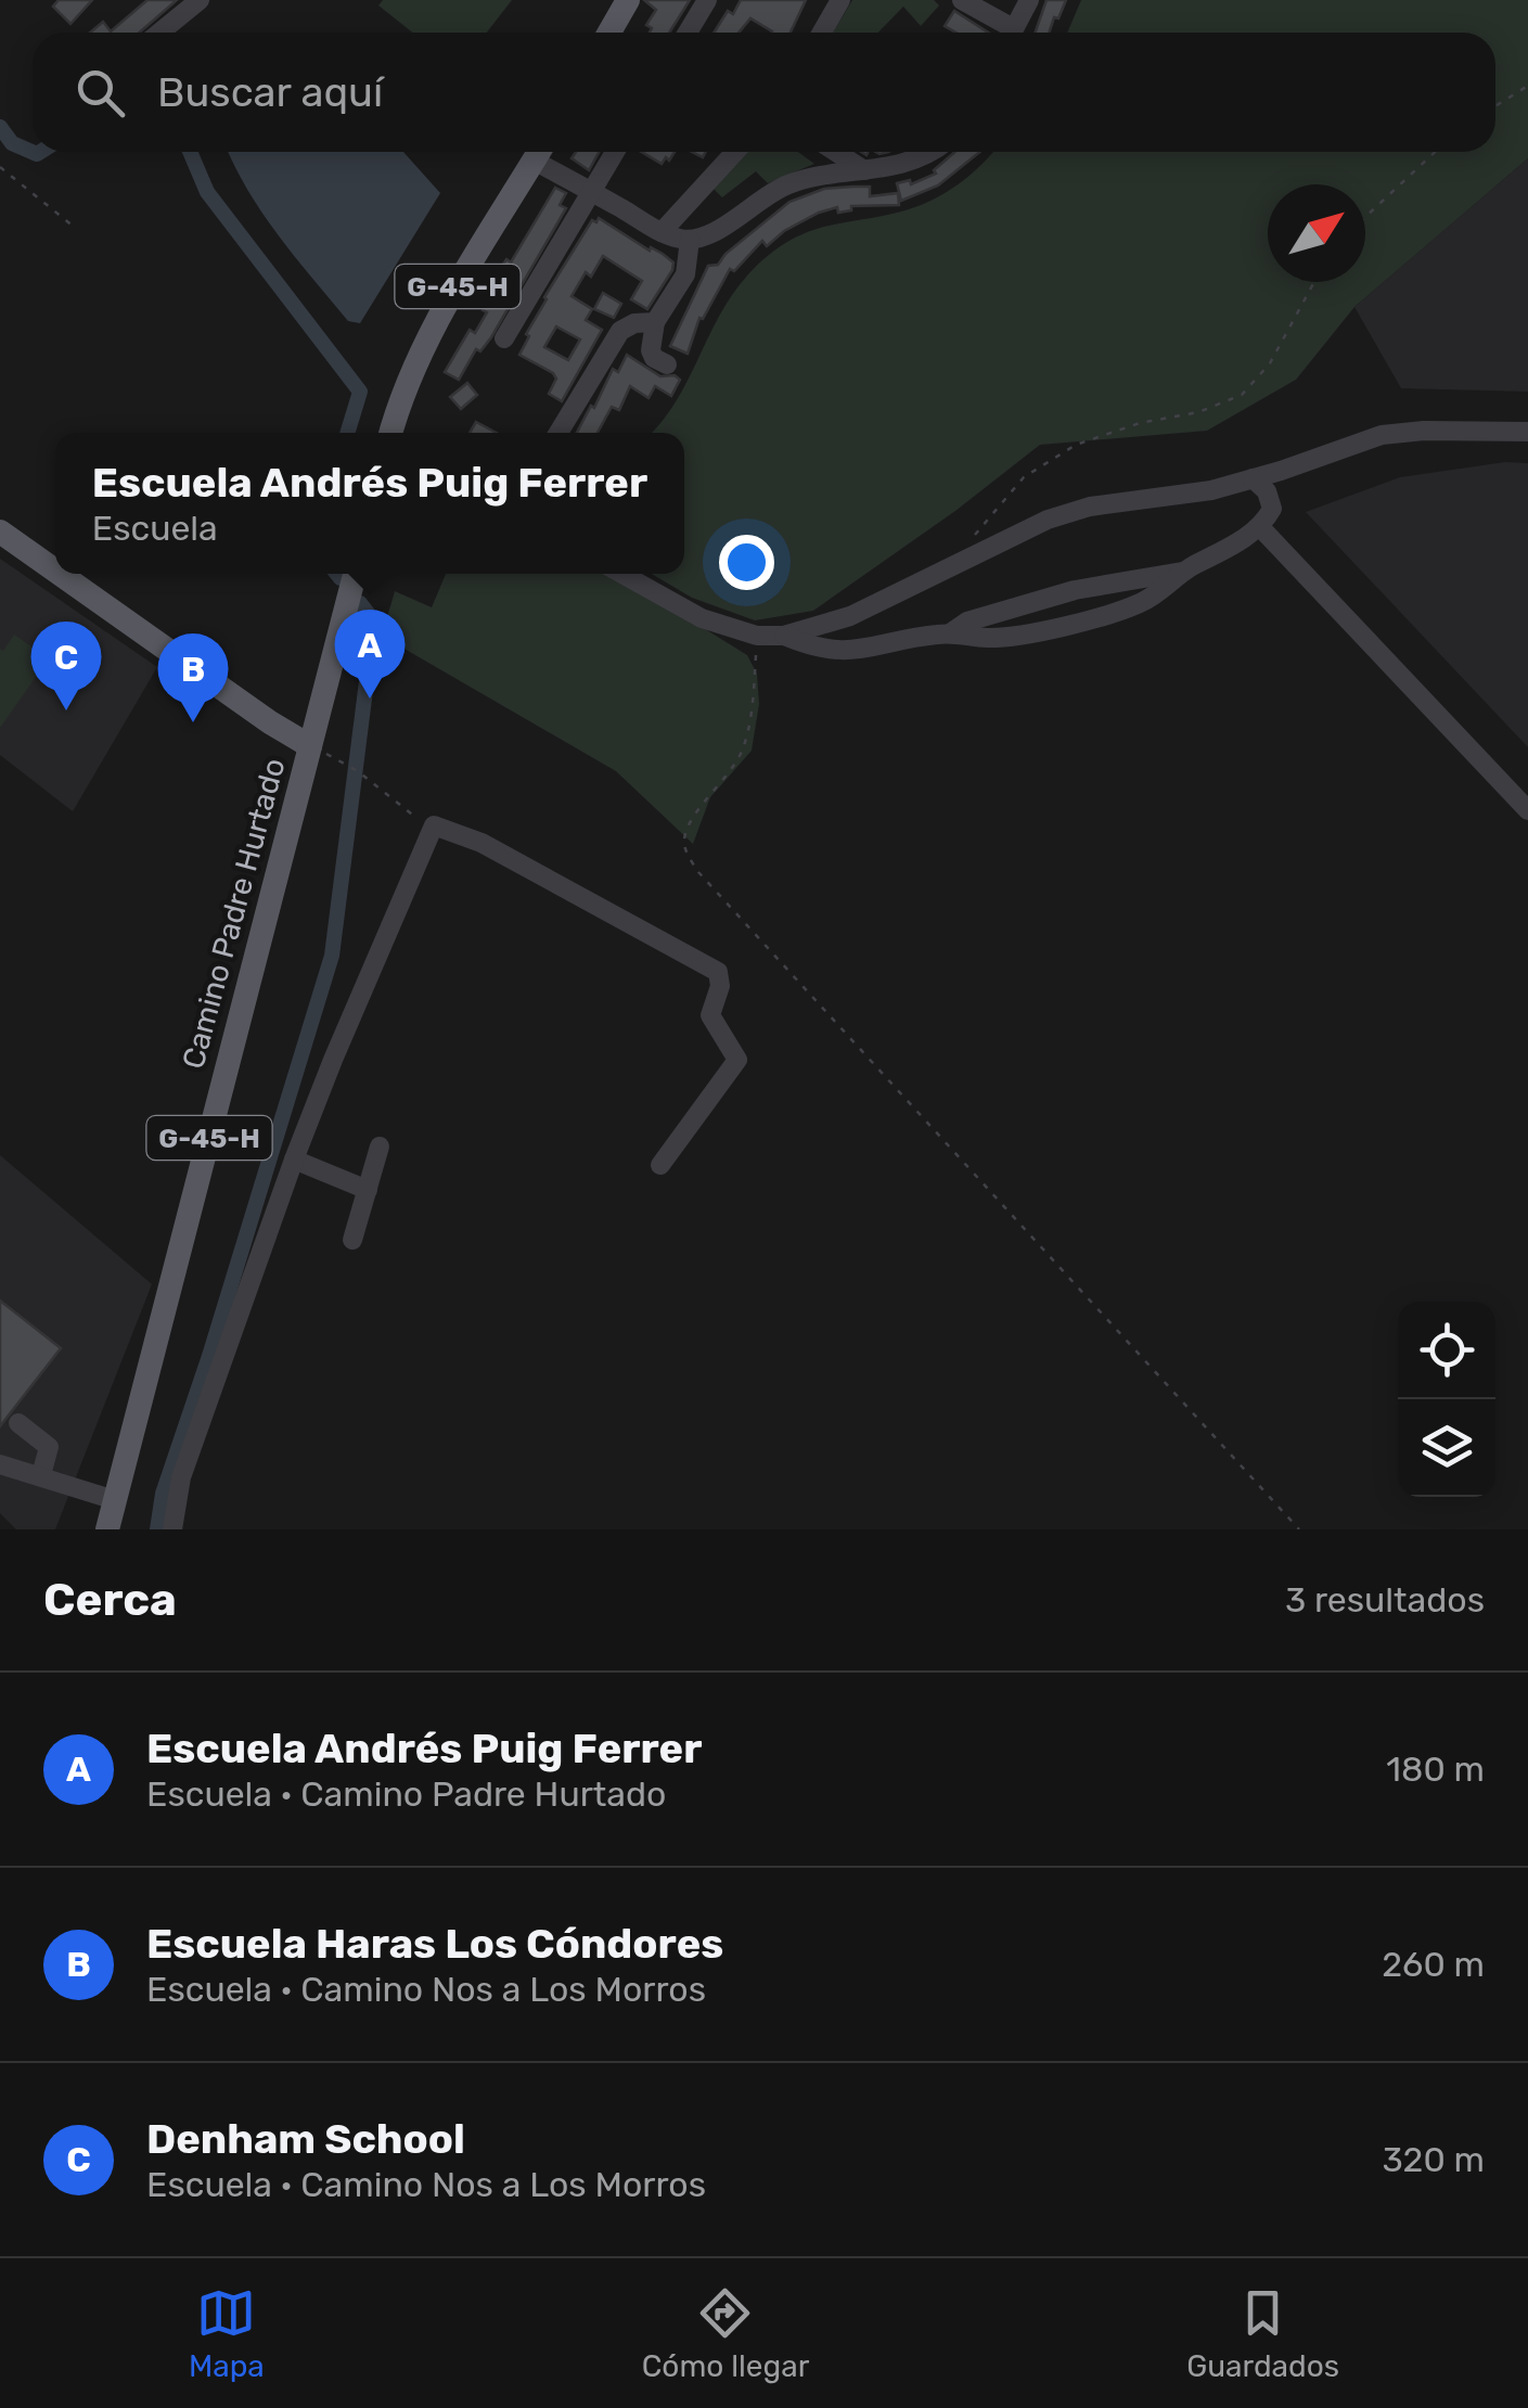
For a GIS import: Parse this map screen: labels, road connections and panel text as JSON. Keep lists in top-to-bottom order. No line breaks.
{"streets":{"main road":["G-45-H","Camino Padre Hurtado"]},"north":"top right","page":{"search":"Buscar aquí","popup":["Escuela Andrés Puig Ferrer","Escuela"],"pins":["A","C","B"],"heading":["Cerca","3 resultados"],"list":[{"mark":"A","name":"Escuela Andrés Puig Ferrer","note":"Escuela · Camino Padre Hurtado","value":"180 m"},{"mark":"B","name":"Escuela Haras Los Cóndores","note":"Escuela · Camino Nos a Los Morros","value":"260 m"},{"mark":"C","name":"Denham School","note":"Escuela · Camino Nos a Los Morros","value":"320 m"}],"nav":["Mapa","Cómo llegar","Guardados"]}}
